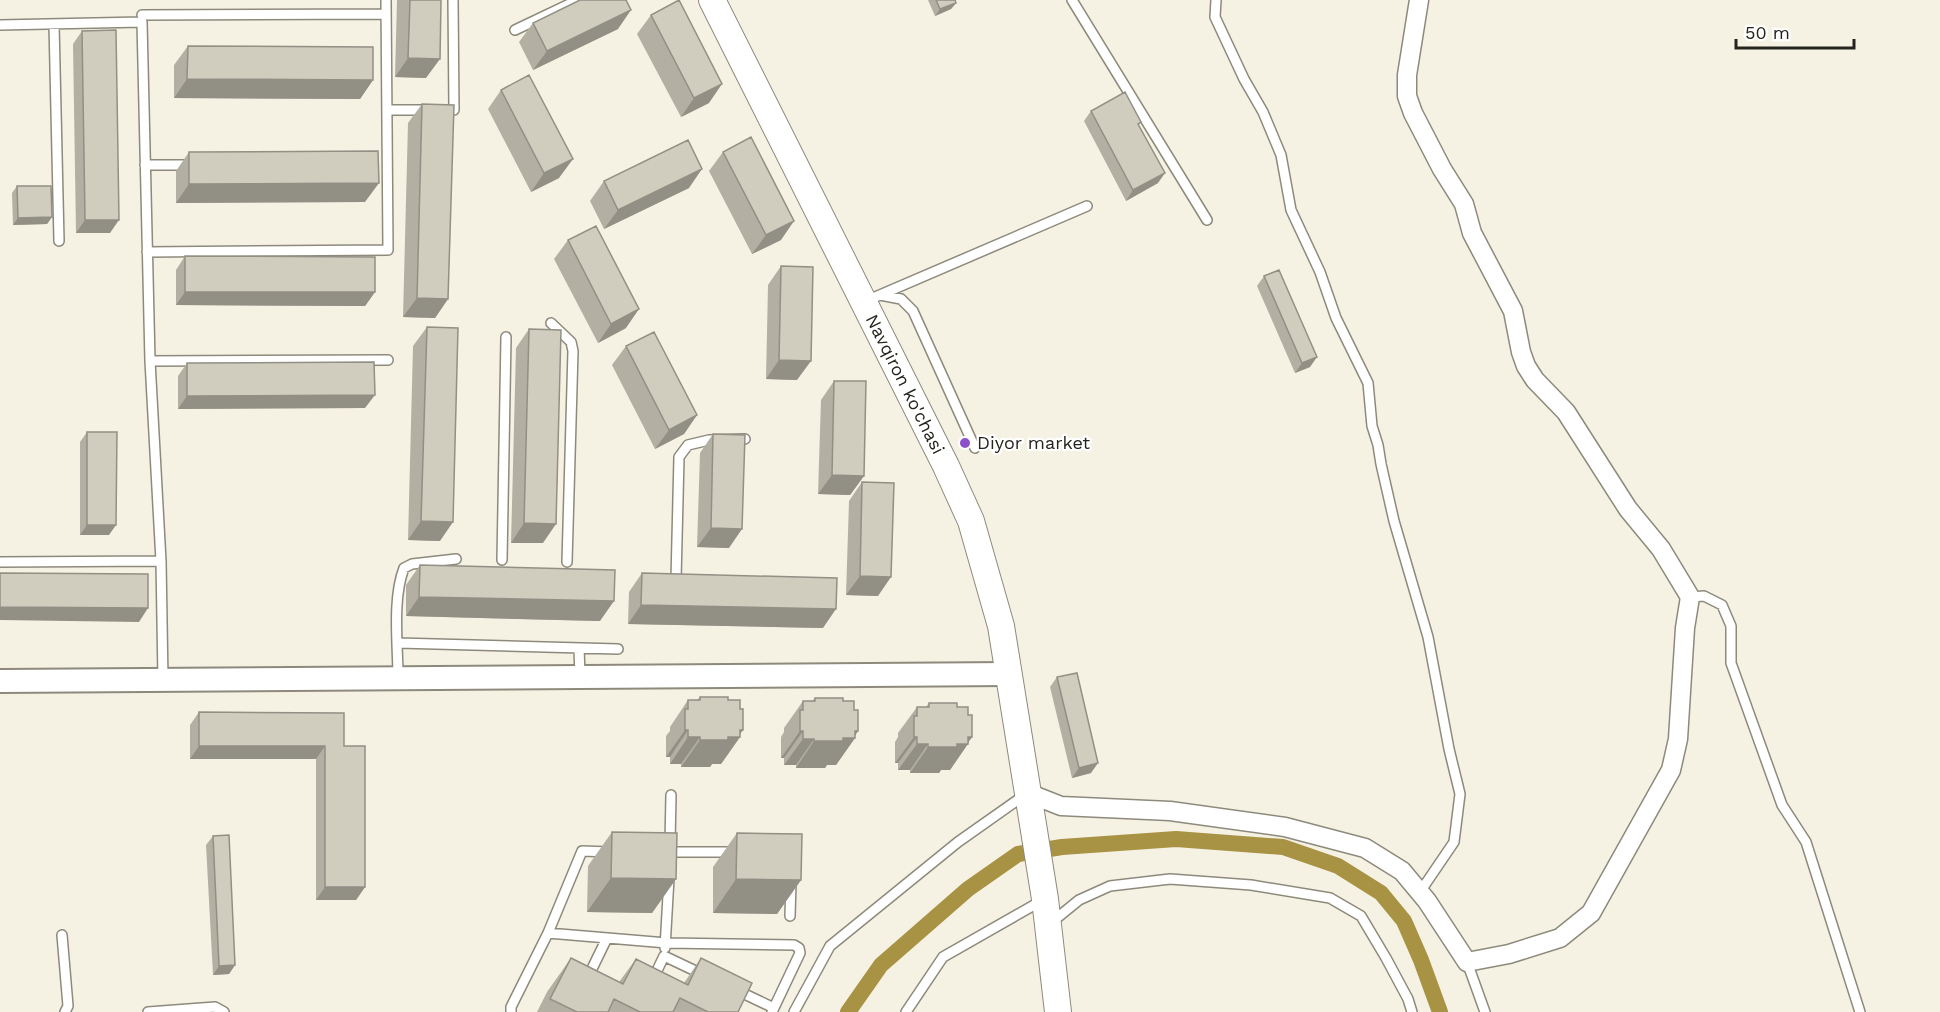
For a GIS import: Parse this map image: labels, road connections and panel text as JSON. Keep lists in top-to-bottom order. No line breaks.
{"streets":{"main road":["Navqiron ko'chasi"]},"places":["Diyor market"],"scale_bar":"50 m"}
